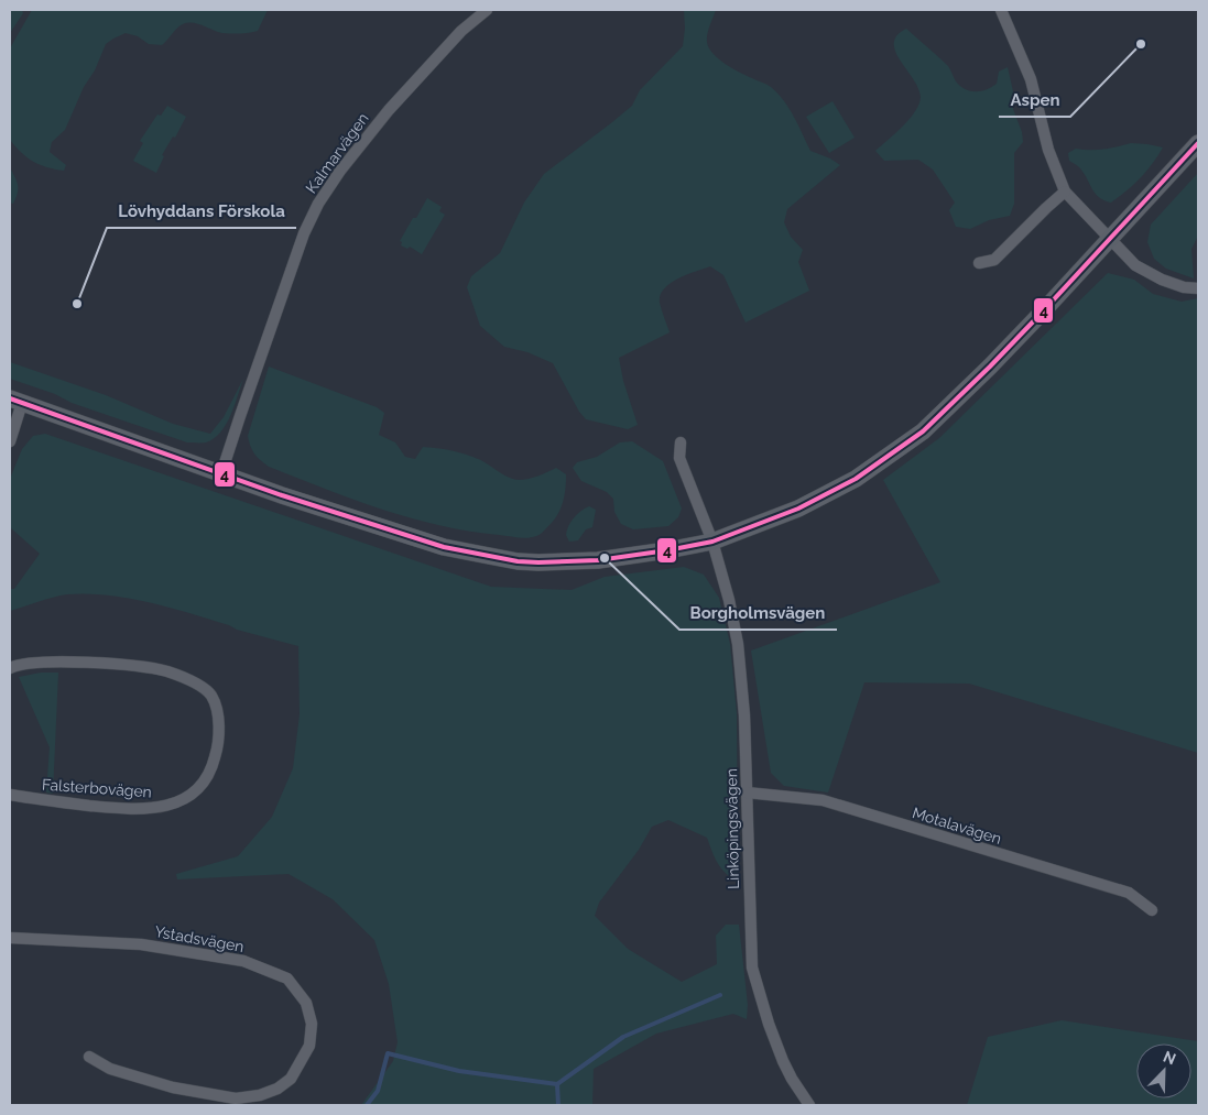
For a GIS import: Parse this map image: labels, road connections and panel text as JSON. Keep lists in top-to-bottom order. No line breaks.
{"streets":{"street":["Kalmarvägen","Falsterbovägen","Motalavägen","Linköpingsvägen","Ystadsvägen"]},"crossings":[["Motalavägen","Linköpingsvägen"]],"places":["Aspen","Lövhyddans Förskola","Borgholmsvägen"],"lines":["transit line 4"],"north":"top right"}
